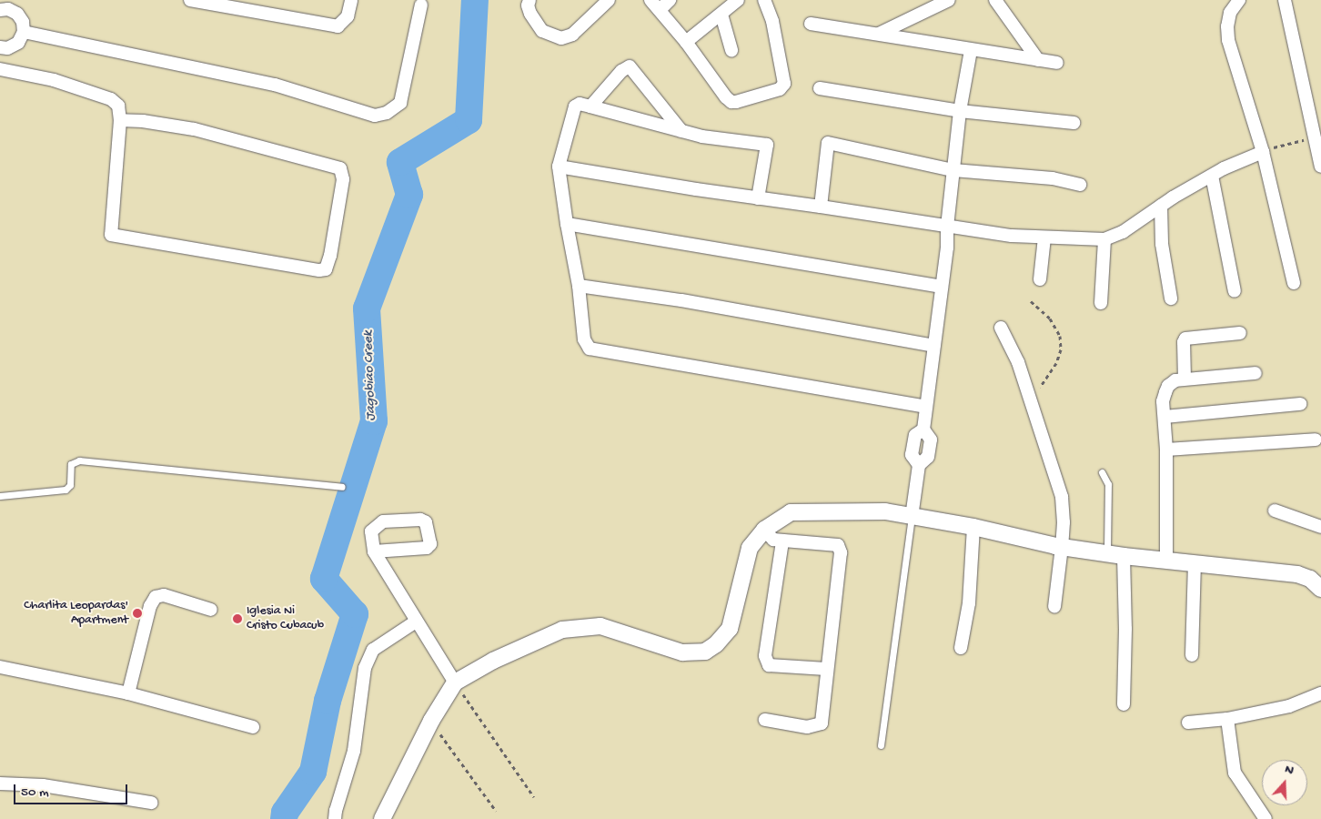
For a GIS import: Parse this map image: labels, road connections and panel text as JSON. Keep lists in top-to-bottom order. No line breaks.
{"water":["Jagobiao Creek"],"places":["Charlita Leopardas' Apartment","Iglesia Ni Cristo Cubacub"],"scale_bar":"50 m","north":"top"}
